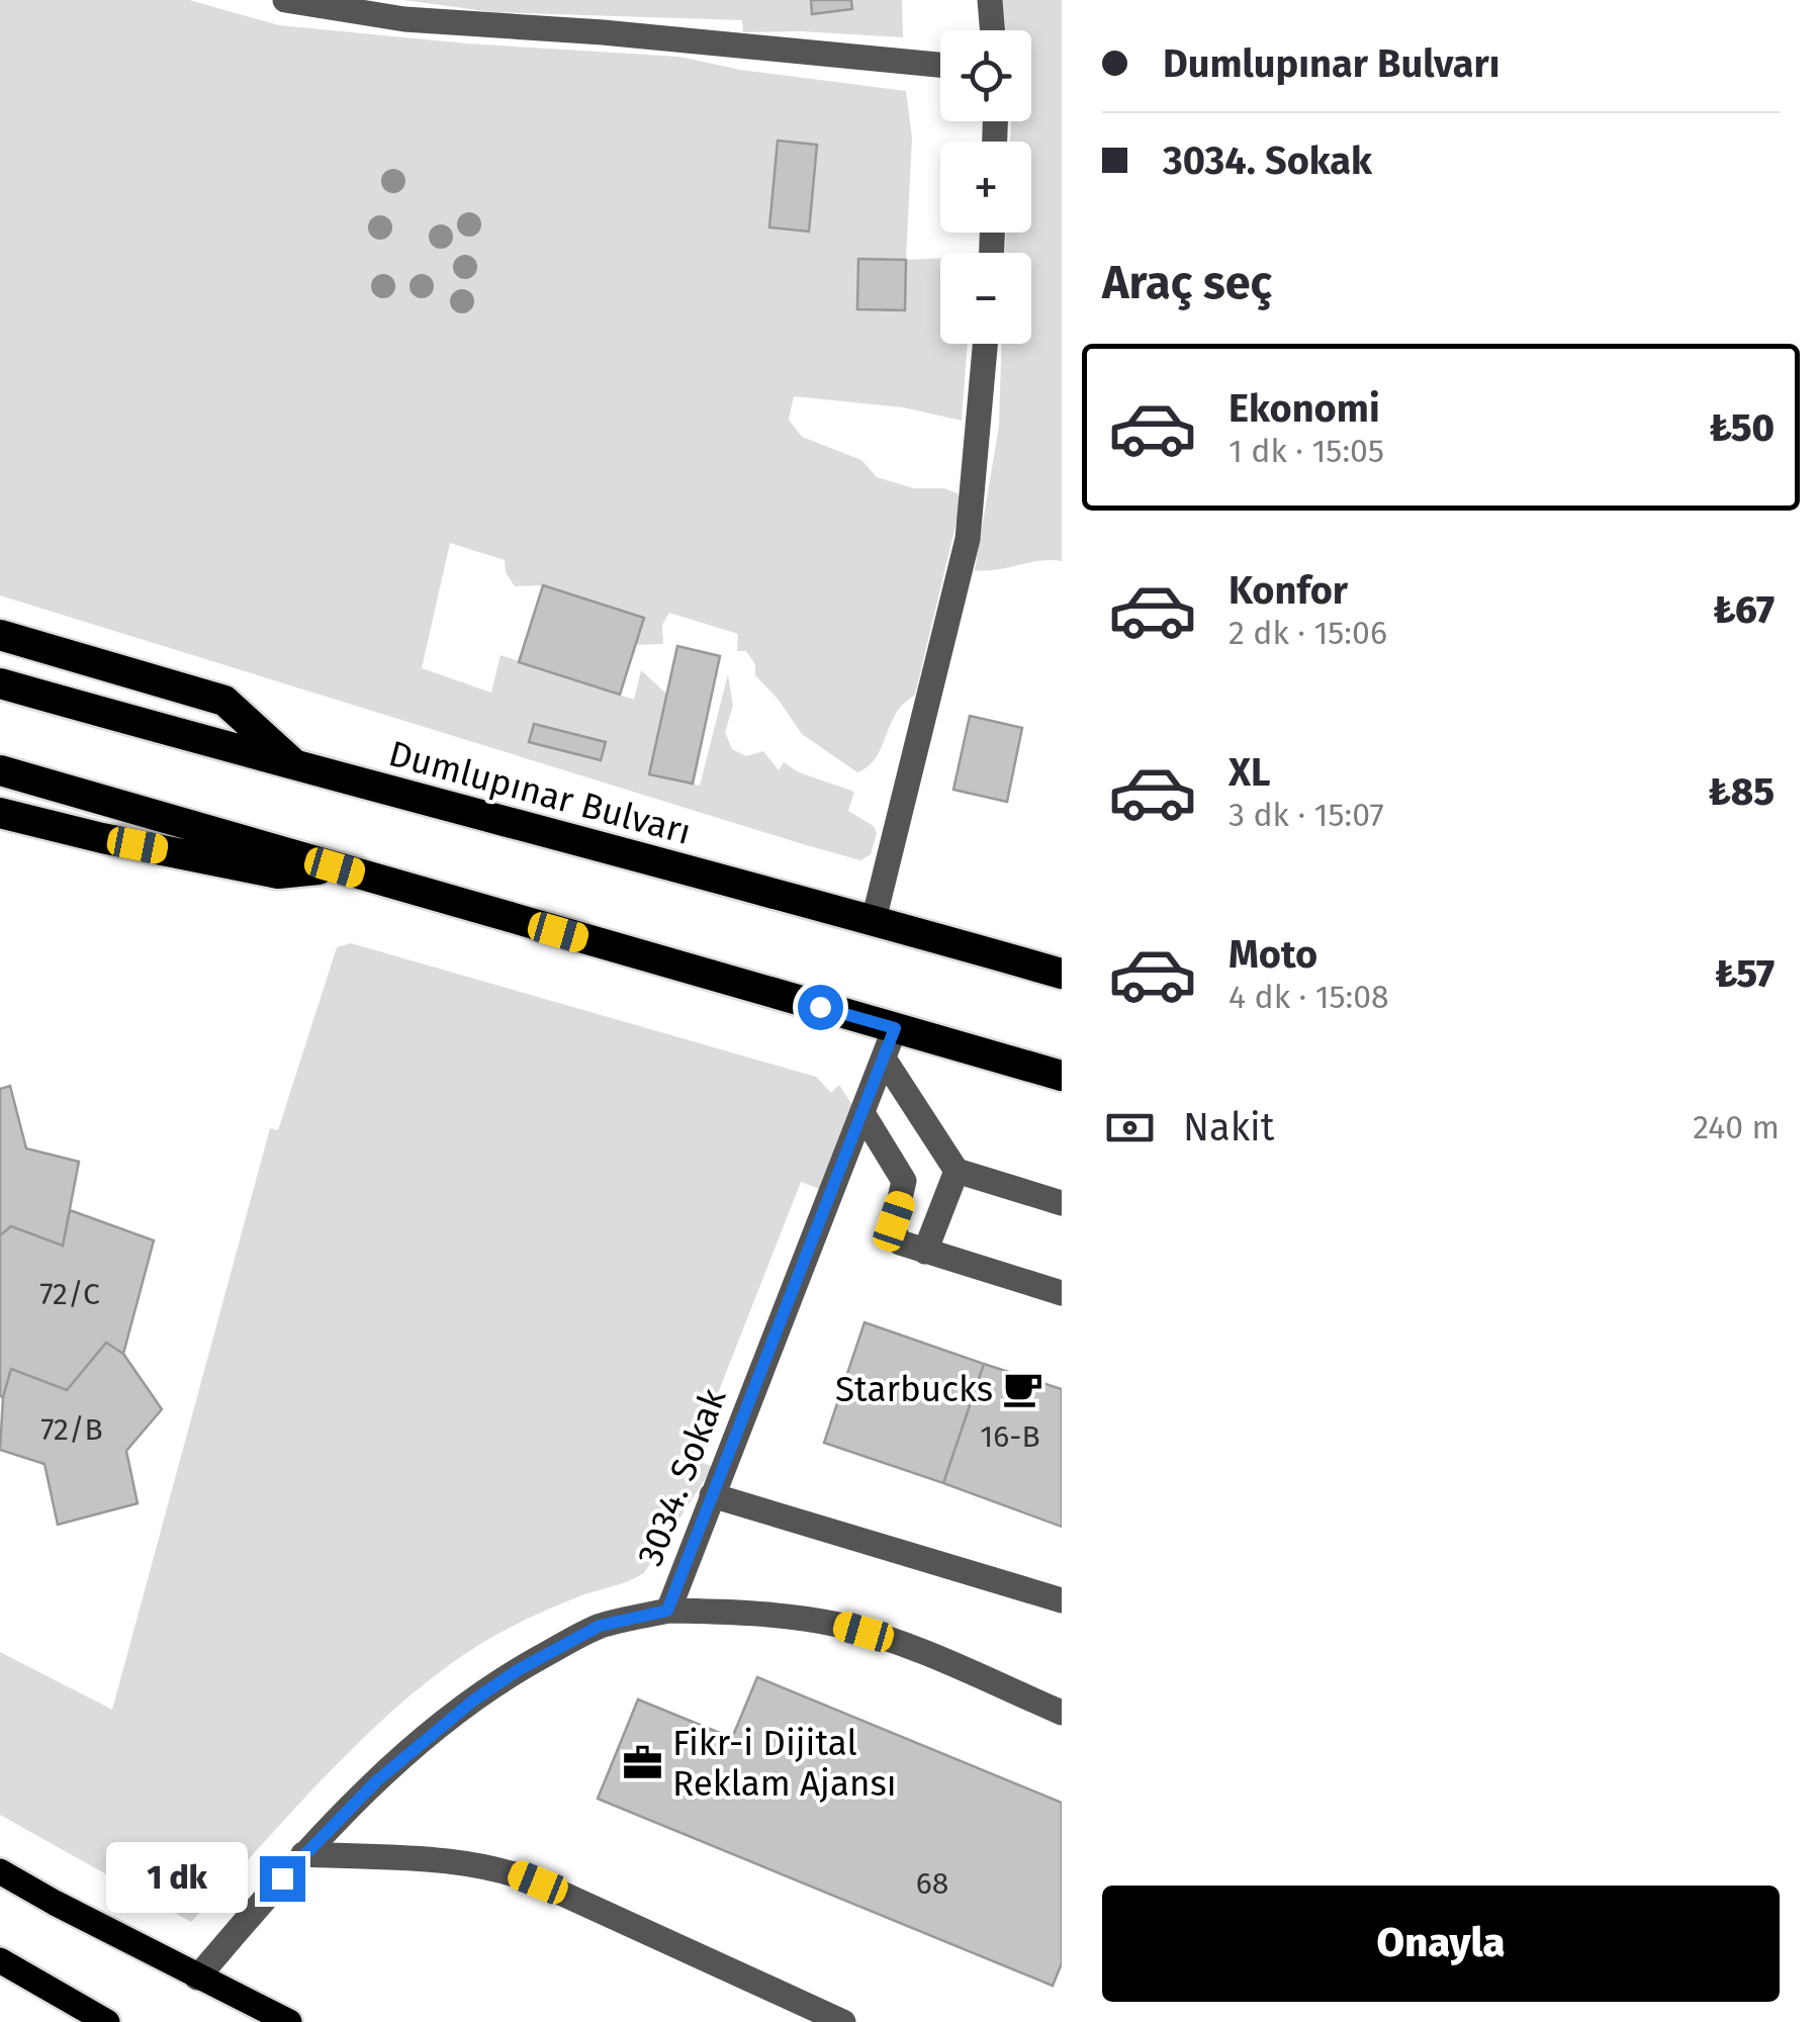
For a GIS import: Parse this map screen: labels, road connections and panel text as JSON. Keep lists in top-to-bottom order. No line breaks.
{"streets":{"highway":["Dumlupınar Bulvarı"],"street":["3034. Sokak"]},"places":{"cafe":["Starbucks"],"office":["Fikr-i Dijital Reklam Ajansı"]},"house_numbers":["72/C","72/B","16-B","68"],"page":{"banner":["Dumlupınar Bulvarı","3034. Sokak"],"map_buttons":["+","−"],"heading":"Araç seç","list":[{"name":"Ekonomi","note":"1 dk · 15:05","value":"₺50"},{"name":"Konfor","note":"2 dk · 15:06","value":"₺67"},{"name":"XL","note":"3 dk · 15:07","value":"₺85"},{"name":"Moto","note":"4 dk · 15:08","value":"₺57"}],"pay":["Nakit","240 m"],"bubble":"1 dk","buttons":"Onayla"}}
